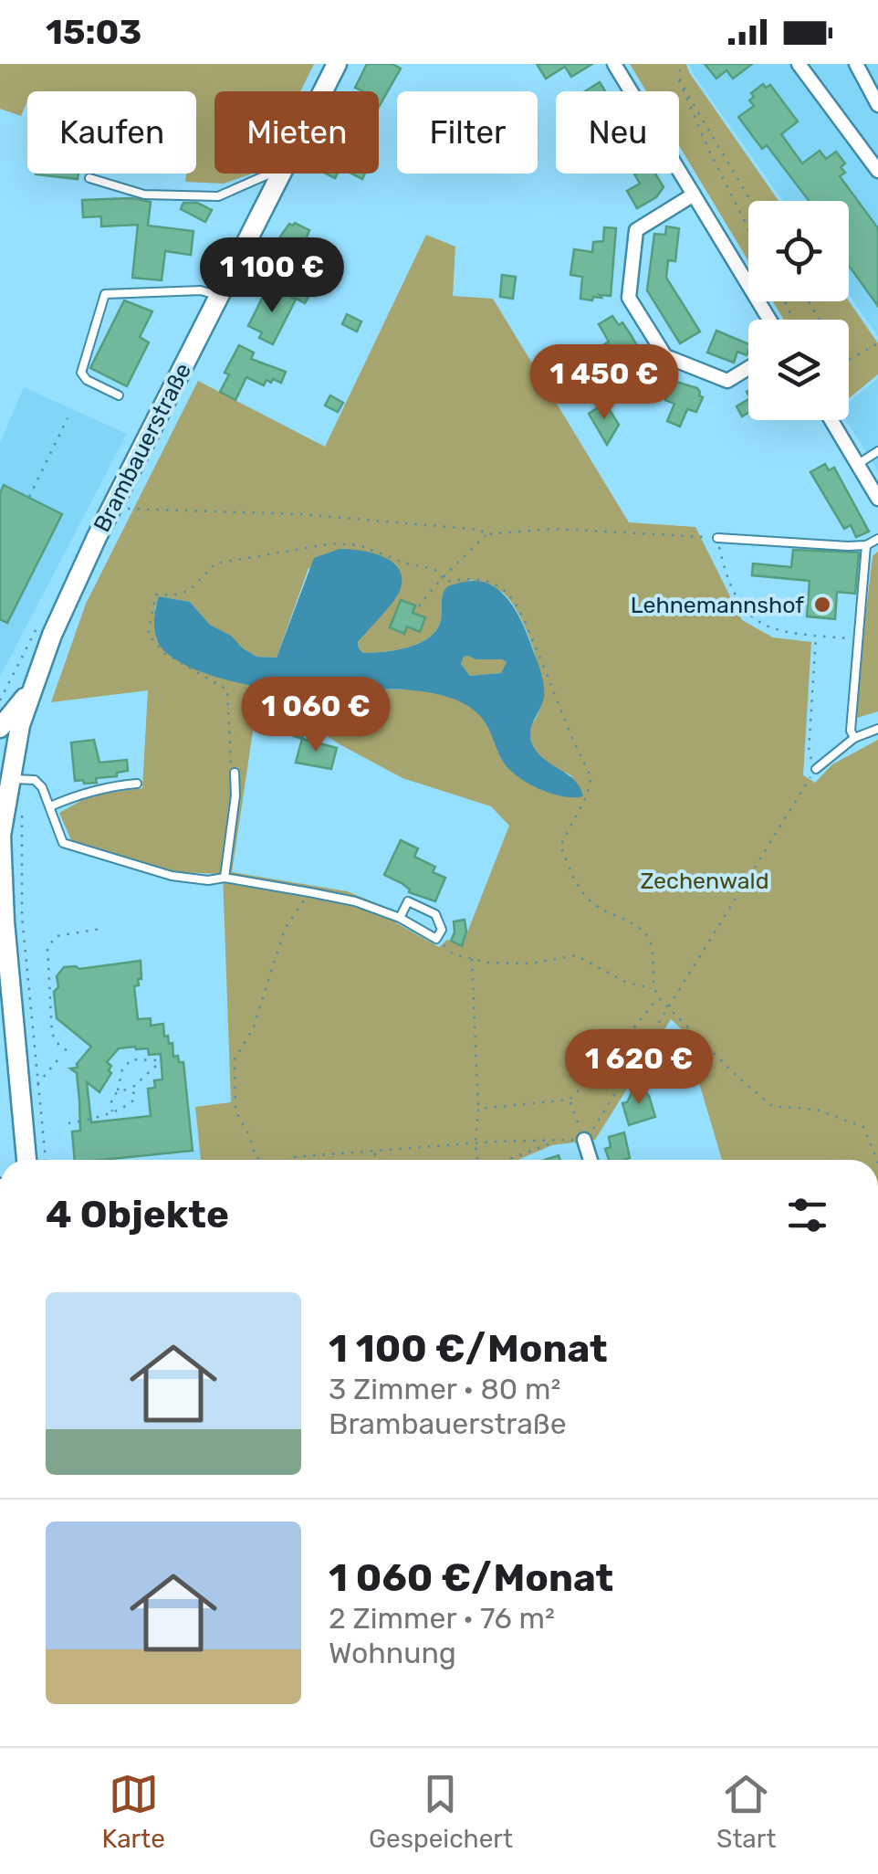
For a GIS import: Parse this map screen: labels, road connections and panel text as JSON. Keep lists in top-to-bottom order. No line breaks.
{"streets":{"main road":["Brambauerstraße"]},"parks":["Zechenwald"],"places":["Lehnemannshof"],"page":{"status":"15:03","chip":["Kaufen","Mieten","Filter","Neu"],"price":["1 100 €","1 450 €","1 060 €","1 620 €"],"heading":"4 Objekte","list":[{"name":"1 100 €/Monat","note":"3 Zimmer · 80 m² · Brambauerstraße"},{"name":"1 060 €/Monat","note":"2 Zimmer · 76 m² · Wohnung"}],"tabs":["Karte","Gespeichert","Start"]}}
